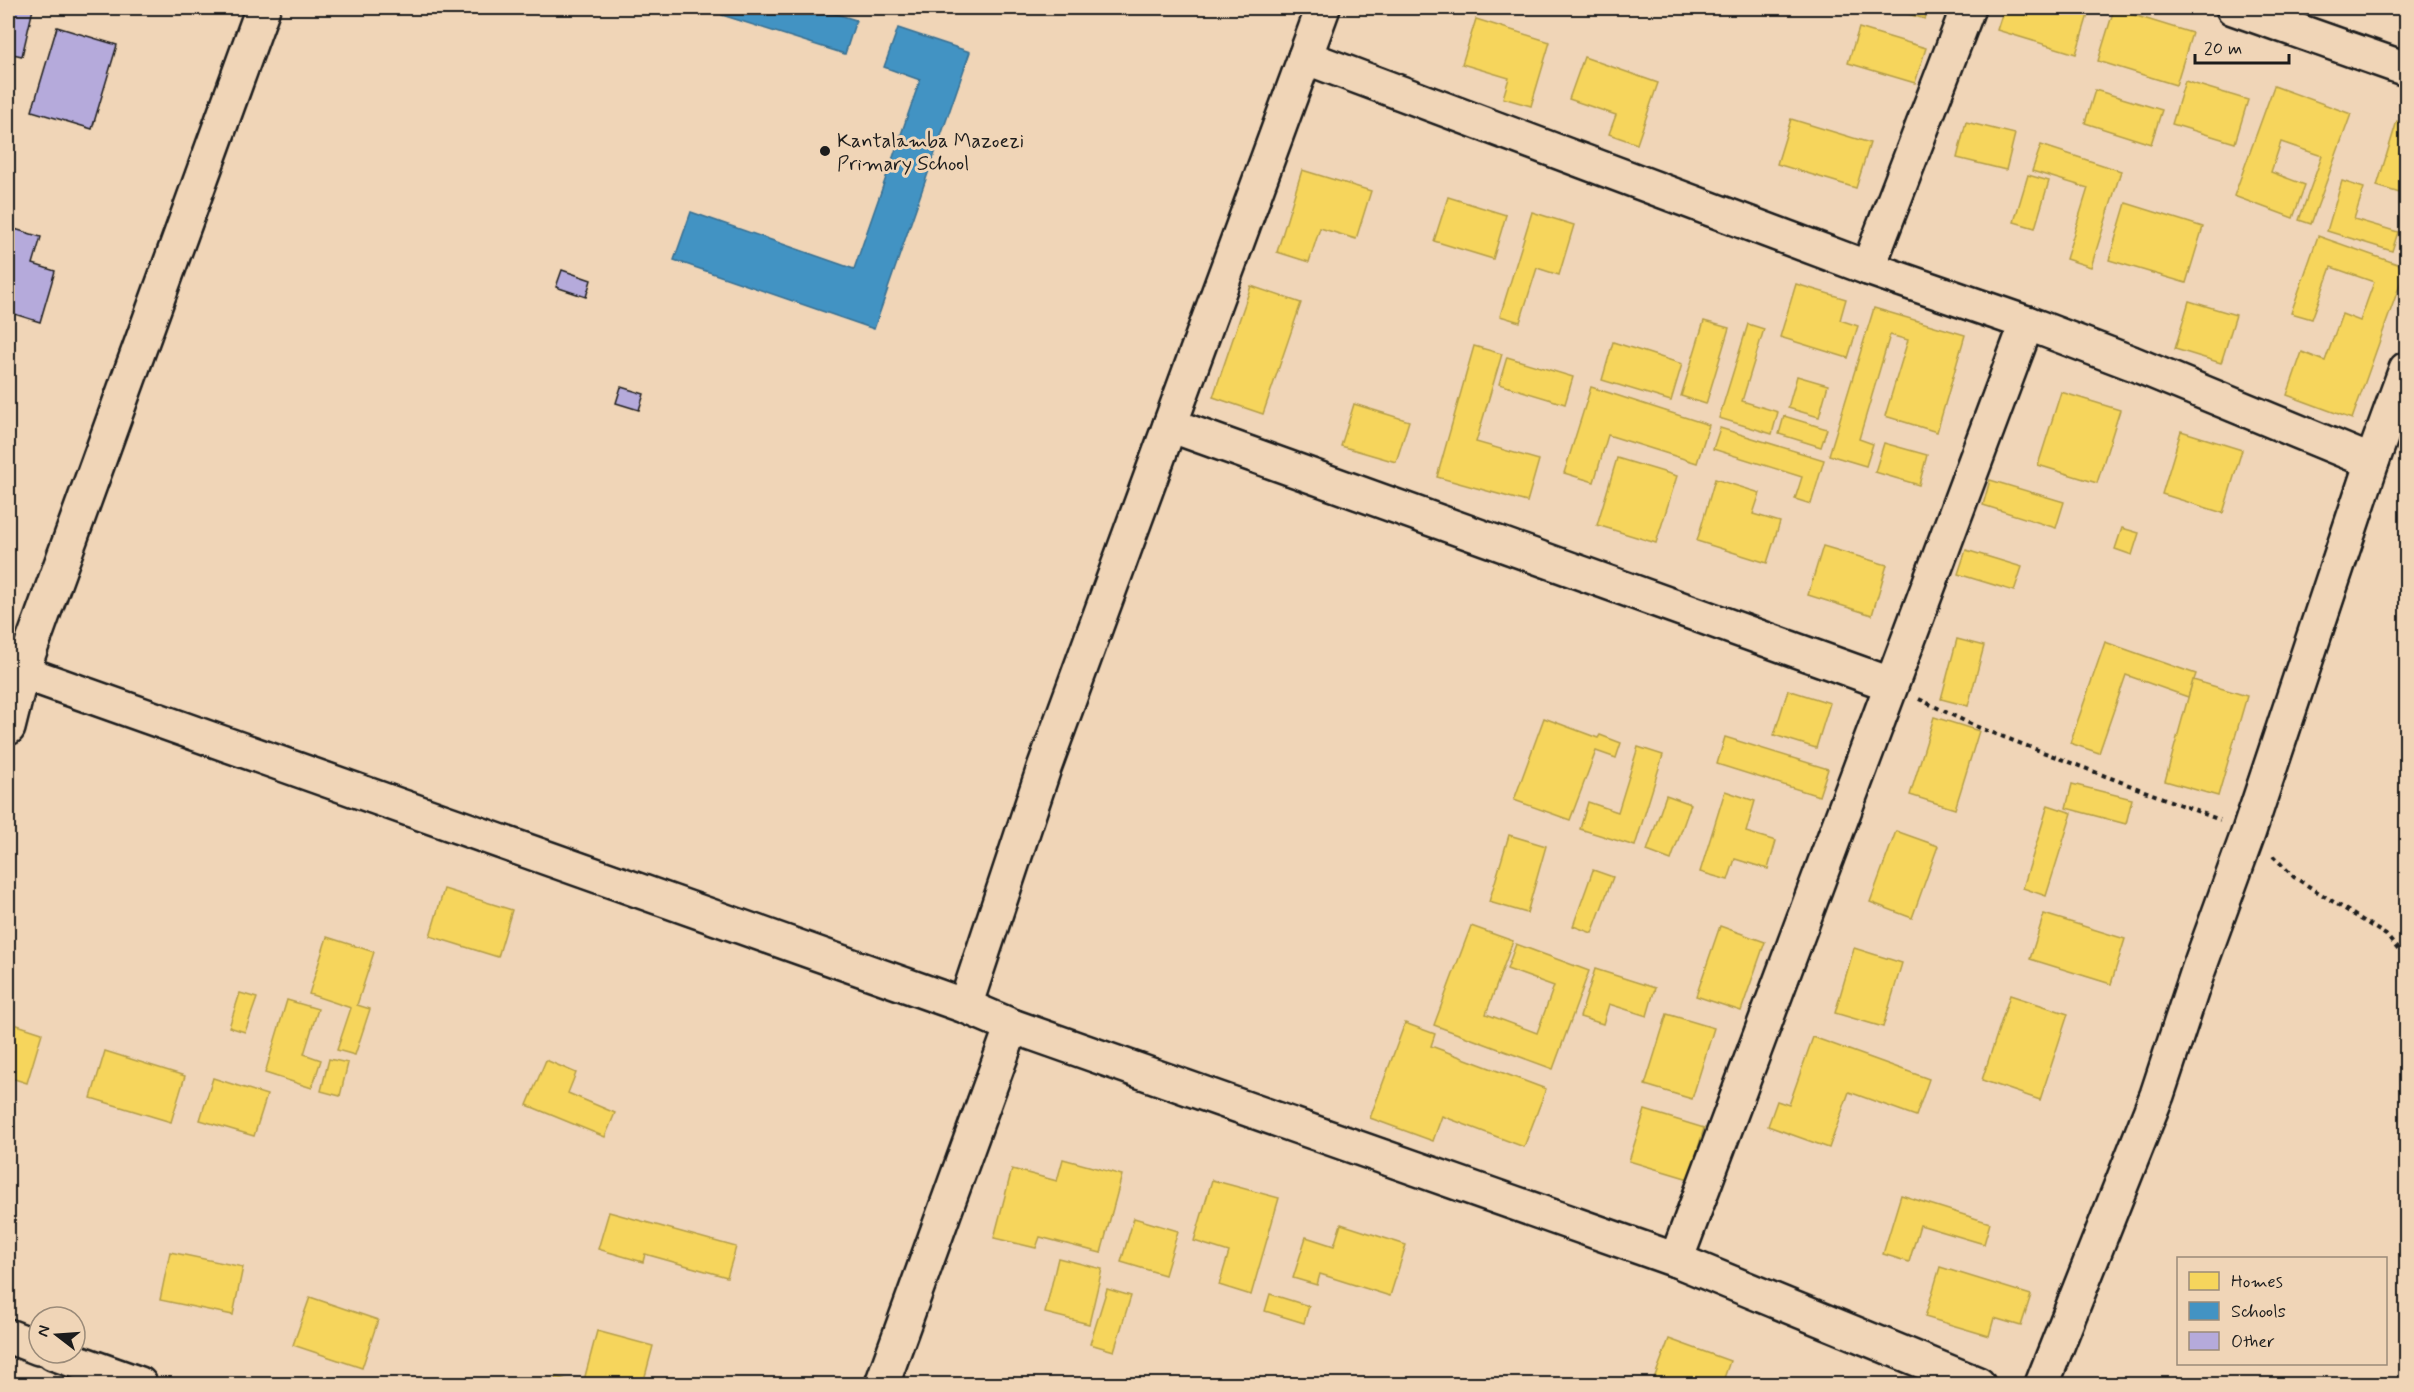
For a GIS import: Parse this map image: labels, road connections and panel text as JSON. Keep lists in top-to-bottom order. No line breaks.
{"places":["Kantalamba Mazoezi Primary School"],"legend":["Homes","Schools","Other"],"scale_bar":"20 m","north":"left"}
